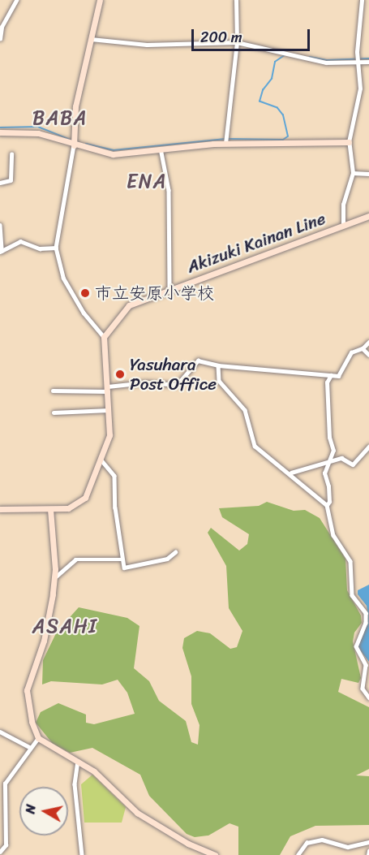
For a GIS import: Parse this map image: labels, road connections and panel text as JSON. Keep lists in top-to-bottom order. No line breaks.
{"streets":{"main road":["Akizuki Kainan Line"]},"districts":["BABA","ENA","ASAHI"],"places":["市立安原小学校","Yasuhara Post Office"],"scale_bar":"200 m","north":"left"}
